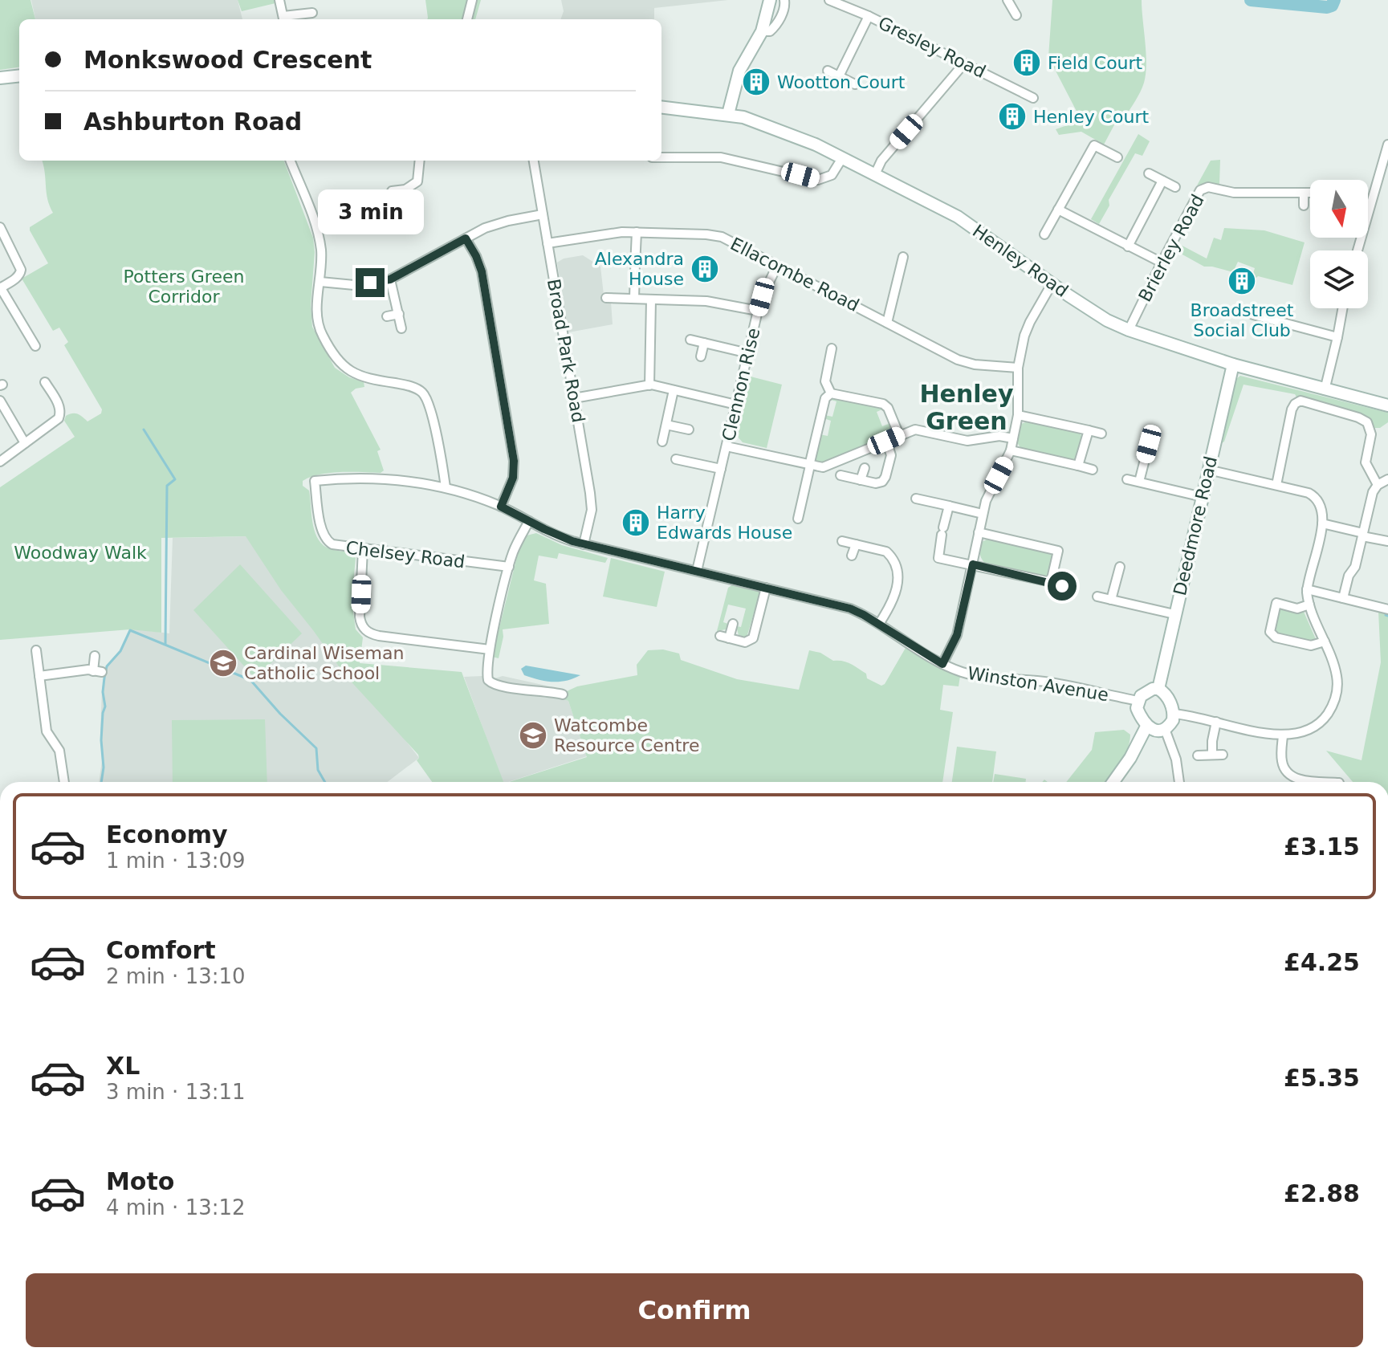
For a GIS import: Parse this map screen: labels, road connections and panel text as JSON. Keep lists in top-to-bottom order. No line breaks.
{"streets":{"main road":["Henley Road","Deedmore Road"],"street":["Gresley Road","Brierley Road","Ellacombe Road","Broad Park Road","Clennon Rise","Chelsey Road","Winston Avenue"]},"crossings":[["Brierley Road","Henley Road"],["Henley Road","Deedmore Road"],["Ellacombe Road","Broad Park Road"],["Ellacombe Road","Clennon Rise"],["Broad Park Road","Winston Avenue"],["Clennon Rise","Winston Avenue"],["Deedmore Road","Winston Avenue"],["Chelsey Road","Winston Avenue"]],"districts":["Henley Green"],"parks":["Potters Green Corridor","Woodway Walk"],"places":{"building":["Field Court","Wootton Court","Henley Court","Alexandra House","Broadstreet Social Club","Harry Edwards House"],"school or university":["Cardinal Wiseman Catholic School","Watcombe Resource Centre"]},"north":"bottom","page":{"banner":["Monkswood Crescent","Ashburton Road"],"bubble":"3 min","list":[{"name":"Economy","note":"1 min · 13:09","value":"£3.15"},{"name":"Comfort","note":"2 min · 13:10","value":"£4.25"},{"name":"XL","note":"3 min · 13:11","value":"£5.35"},{"name":"Moto","note":"4 min · 13:12","value":"£2.88"}],"buttons":"Confirm"}}
